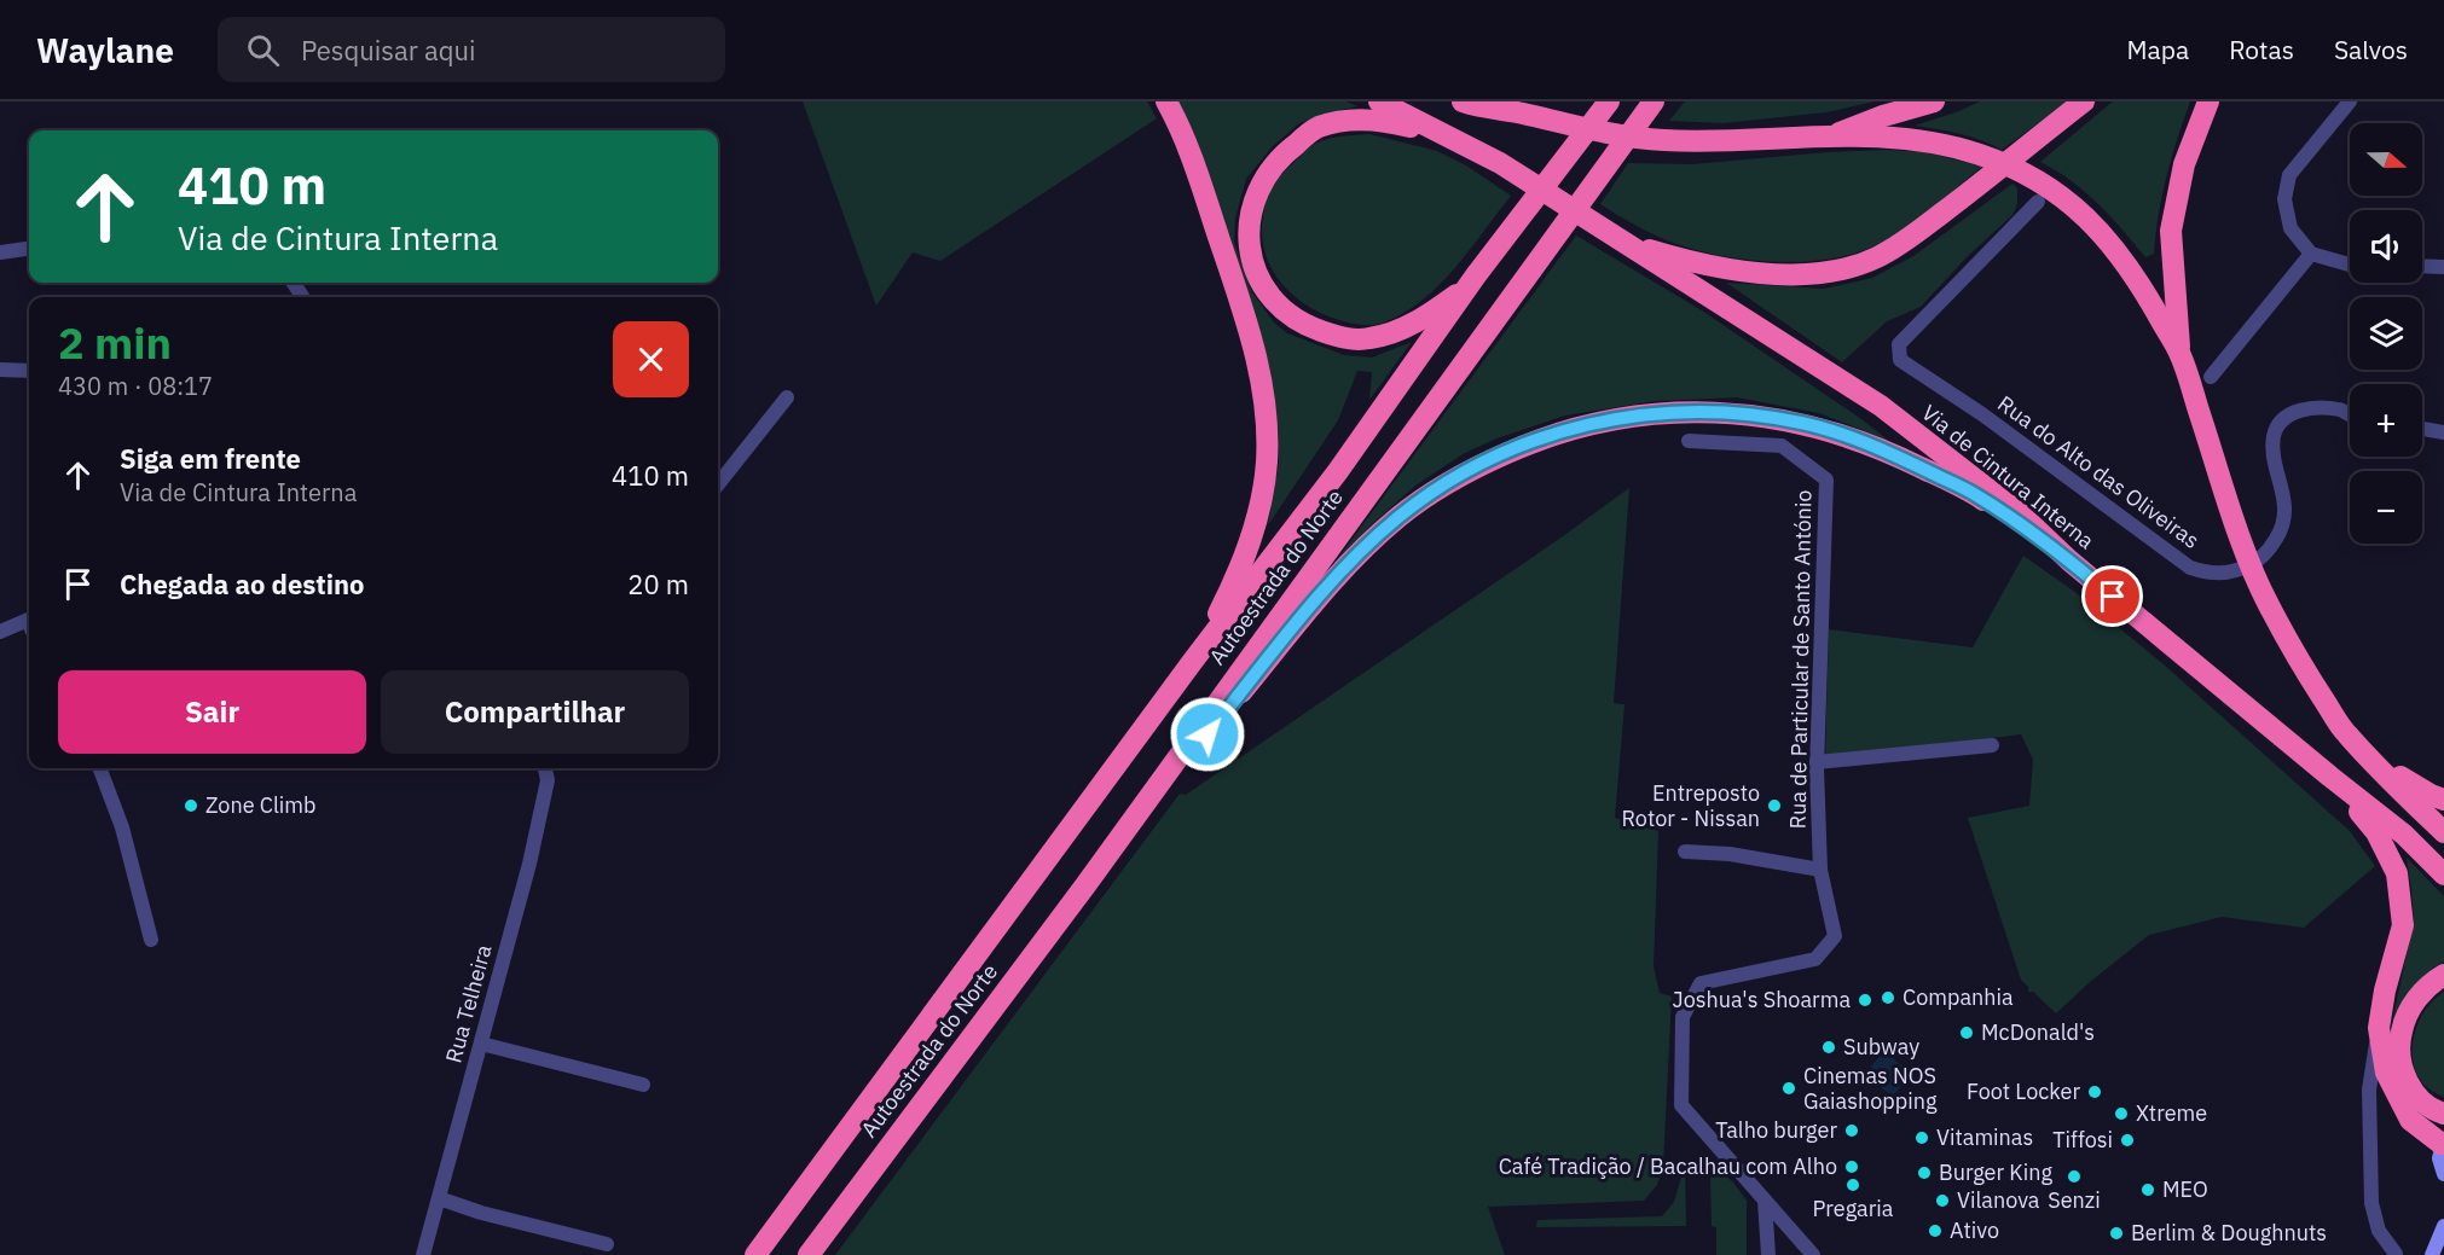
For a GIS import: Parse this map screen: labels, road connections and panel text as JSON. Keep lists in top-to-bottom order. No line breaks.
{"streets":{"highway":["Via de Cintura Interna","Autoestrada do Norte"],"street":["Rua do Alto das Oliveiras","Rua de Particular de Santo António","Rua Telheira"]},"places":["Zone Climb","Entreposto Rotor - Nissan","Companhia","Joshua's Shoarma","McDonald's","Subway","Cinemas NOS Gaiashopping","Foot Locker","Xtreme","Talho burger","Vitaminas","Tiffosi","Café Tradição / Bacalhau com Alho","Burger King","Senzi","Pregaria","MEO","Vilanova","Ativo","Berlim & Doughnuts"],"north":"right","page":{"header":"Waylane","search":"Pesquisar aqui","nav":["Mapa","Rotas","Salvos"],"map_buttons":["+","−"],"turn":["410 m","Via de Cintura Interna"],"heading":["2 min","430 m · 08:17"],"list":[{"name":"Siga em frente","note":"Via de Cintura Interna","value":"410 m"},{"name":"Chegada ao destino","value":"20 m"}],"buttons":["Sair","Compartilhar"]}}
